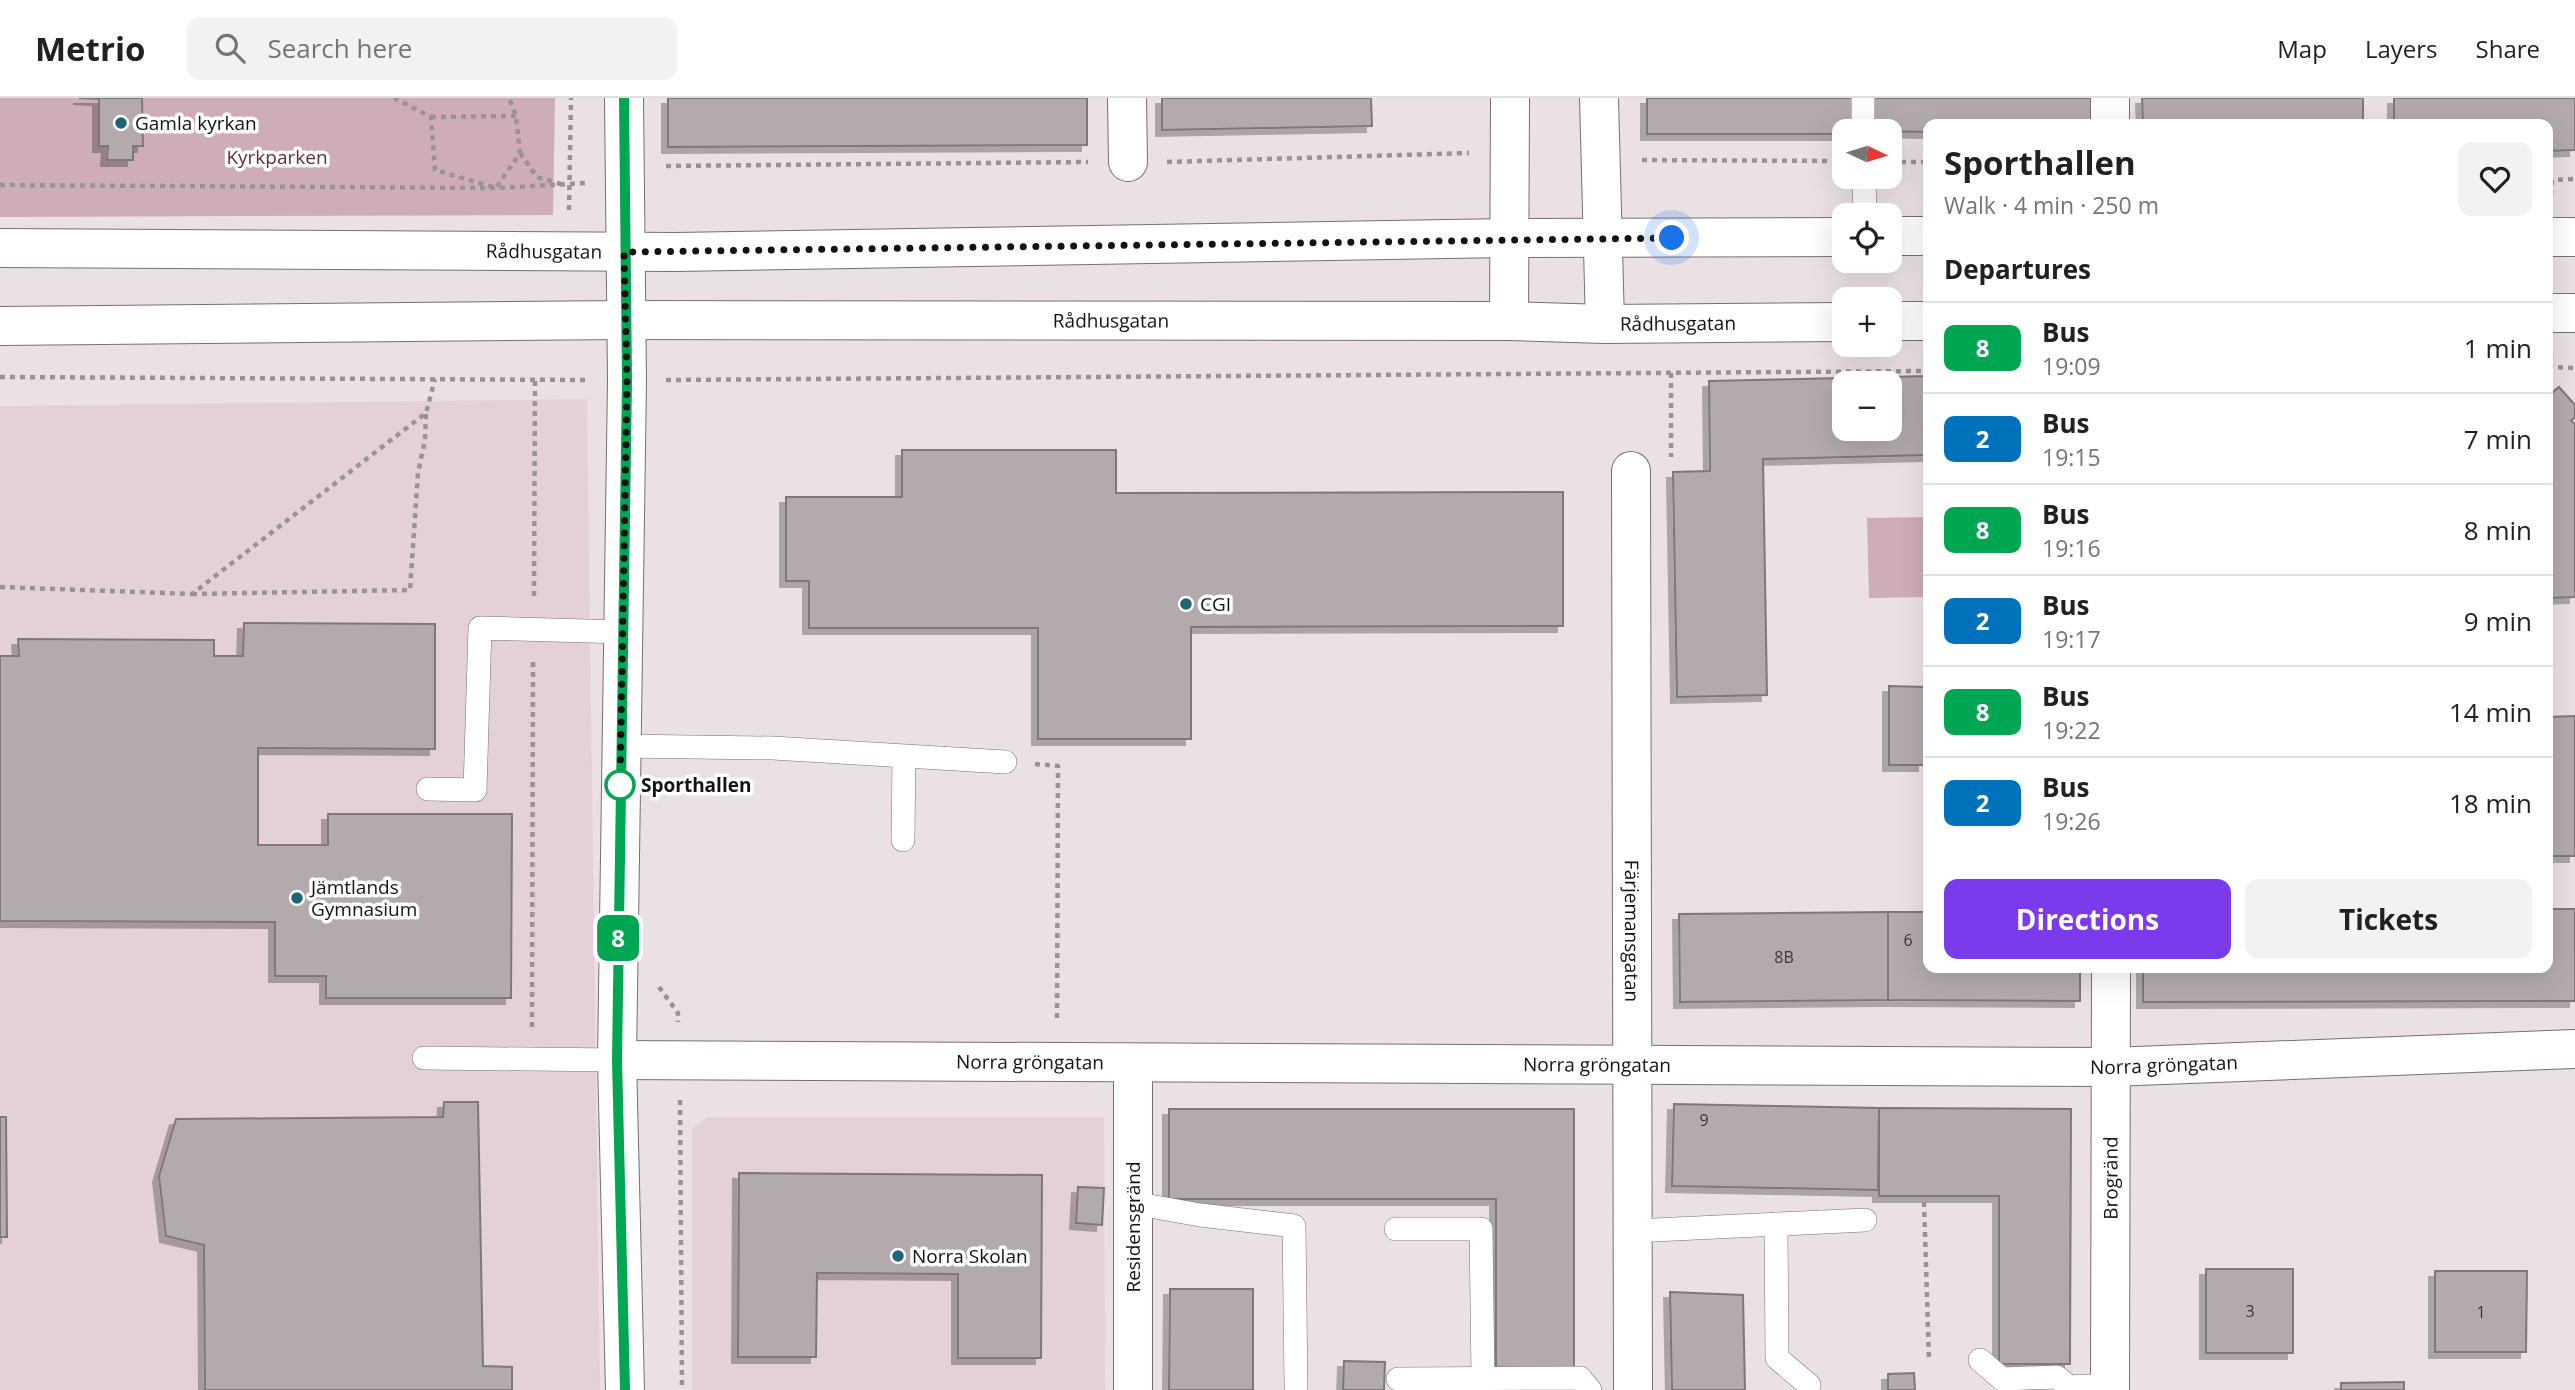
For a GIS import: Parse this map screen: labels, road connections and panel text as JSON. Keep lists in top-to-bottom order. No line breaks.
{"streets":{"street":["Rådhusgatan","Färjemansgatan","Norra gröngatan","Brogränd","Residensgränd"]},"crossings":[["Färjemansgatan","Norra gröngatan"],["Norra gröngatan","Brogränd"],["Norra gröngatan","Residensgränd"]],"parks":["Kyrkparken"],"places":["Gamla kyrkan","CGI","Sporthallen","Jämtlands Gymnasium","Norra Skolan"],"lines":["bus line 8"],"house_numbers":["6","8B","9","3","1"],"north":"right","page":{"header":"Metrio","search":"Search here","nav":["Map","Layers","Share"],"on_map":"8","map_buttons":["+","−"],"heading":[["Sporthallen","Walk · 4 min · 250 m"],"Departures"],"list":[{"mark":"8","name":"Bus","note":"19:09","value":"1 min"},{"mark":"2","name":"Bus","note":"19:15","value":"7 min"},{"mark":"8","name":"Bus","note":"19:16","value":"8 min"},{"mark":"2","name":"Bus","note":"19:17","value":"9 min"},{"mark":"8","name":"Bus","note":"19:22","value":"14 min"},{"mark":"2","name":"Bus","note":"19:26","value":"18 min"}],"buttons":["Directions","Tickets"]}}
